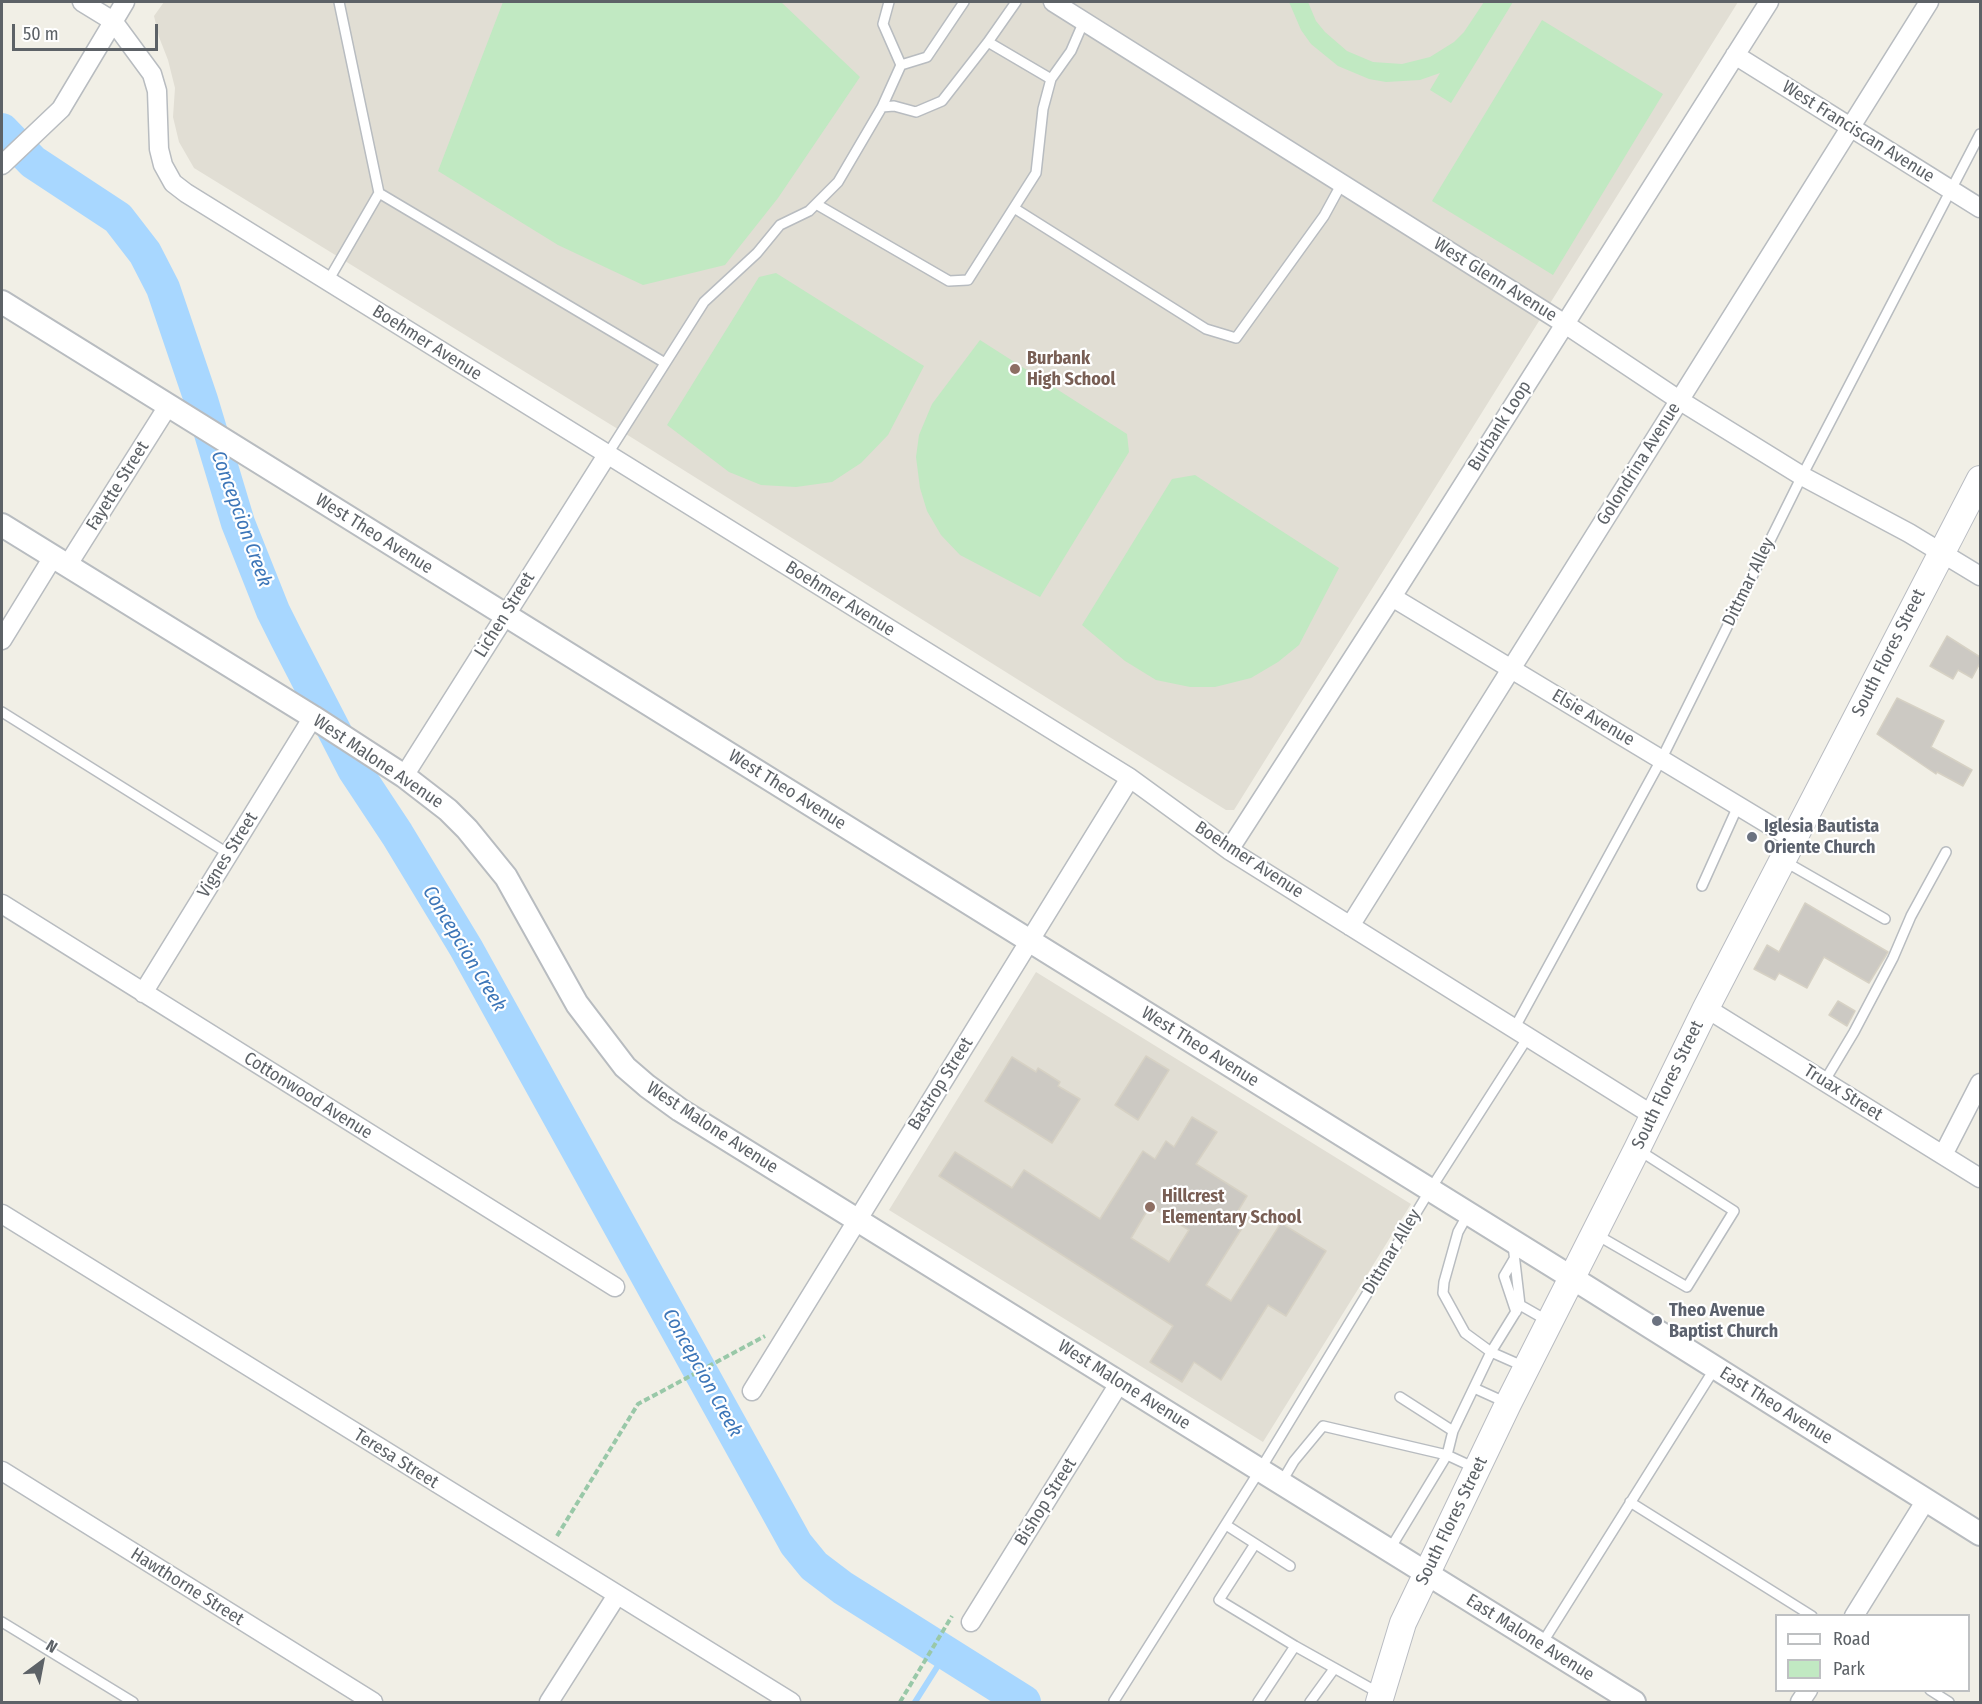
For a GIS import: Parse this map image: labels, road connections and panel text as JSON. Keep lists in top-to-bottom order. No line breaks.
{"streets":{"main road":["South Flores Street"],"street":["West Franciscan Avenue","West Glenn Avenue","Boehmer Avenue","Burbank Loop","Golondrina Avenue","Fayette Street","West Theo Avenue","Lichen Street","Elsie Avenue","West Malone Avenue","Vignes Street","Bastrop Street","Truax Street","Cottonwood Avenue","East Theo Avenue","Teresa Street","Bishop Street","Hawthorne Street","East Malone Avenue"],"lane":["Dittmar Alley"]},"crossings":[["West Franciscan Avenue","Burbank Loop"],["West Franciscan Avenue","Golondrina Avenue"],["West Franciscan Avenue","Dittmar Alley"],["West Glenn Avenue","Burbank Loop"],["West Glenn Avenue","Golondrina Avenue"],["West Glenn Avenue","Dittmar Alley"],["West Glenn Avenue","South Flores Street"],["Boehmer Avenue","Burbank Loop"],["Boehmer Avenue","Golondrina Avenue"],["Boehmer Avenue","Dittmar Alley"],["Boehmer Avenue","Lichen Street"],["Boehmer Avenue","South Flores Street"],["Boehmer Avenue","Bastrop Street"],["Burbank Loop","Elsie Avenue"],["Golondrina Avenue","Elsie Avenue"],["Fayette Street","West Theo Avenue"],["Fayette Street","West Malone Avenue"],["West Theo Avenue","Dittmar Alley"],["West Theo Avenue","Lichen Street"],["West Theo Avenue","South Flores Street"],["West Theo Avenue","Bastrop Street"],["West Theo Avenue","East Theo Avenue"],["Dittmar Alley","Elsie Avenue"],["Dittmar Alley","West Malone Avenue"],["Lichen Street","West Malone Avenue"],["South Flores Street","Elsie Avenue"],["South Flores Street","West Malone Avenue"],["South Flores Street","Truax Street"],["South Flores Street","East Theo Avenue"],["South Flores Street","East Malone Avenue"],["West Malone Avenue","Vignes Street"],["West Malone Avenue","Bastrop Street"],["West Malone Avenue","Bishop Street"],["West Malone Avenue","East Malone Avenue"],["Vignes Street","Cottonwood Avenue"]],"water":["Concepcion Creek"],"places":["Burbank High School","Iglesia Bautista Oriente Church","Hillcrest Elementary School","Theo Avenue Baptist Church"],"legend":["Road","Park"],"scale_bar":"50 m","north":"top right"}
